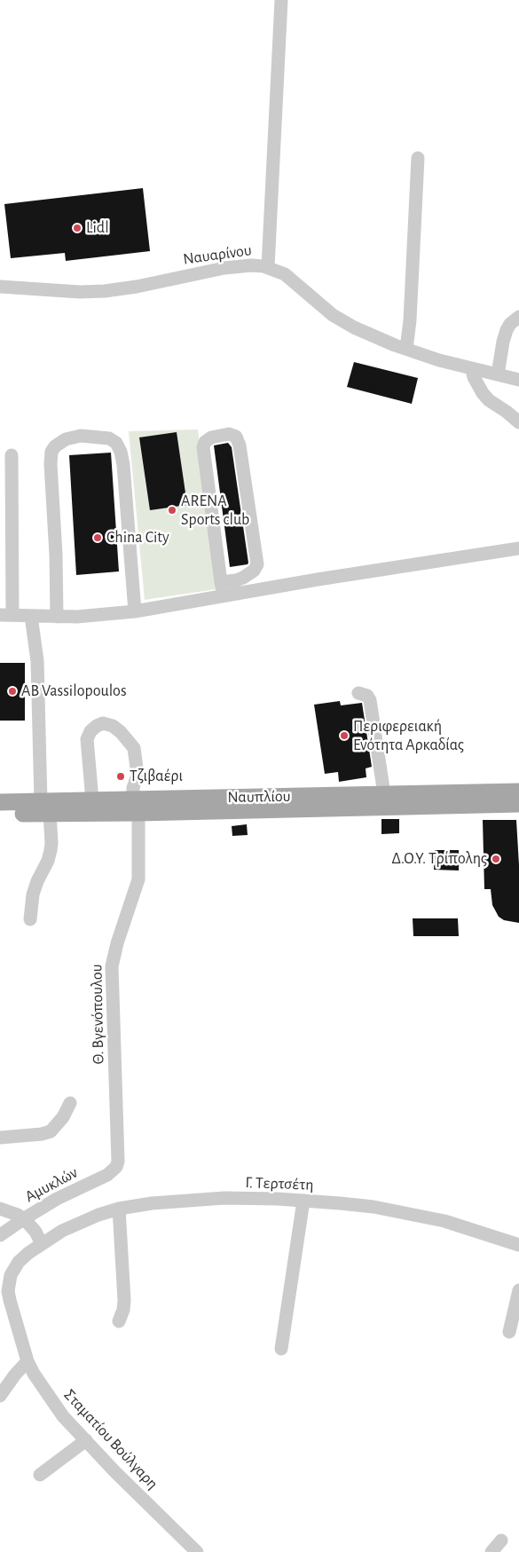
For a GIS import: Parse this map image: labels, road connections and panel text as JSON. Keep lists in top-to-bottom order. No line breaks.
{"streets":{"main road":["Ναυπλίου"],"street":["Ναυαρίνου","Θ. Βγενόπουλου","Γ. Τερτσέτη","Αμυκλών","Σταματίου Βούλγαρη"]},"crossings":[["Ναυπλίου","Θ. Βγενόπουλου"],["Θ. Βγενόπουλου","Αμυκλών"],["Γ. Τερτσέτη","Σταματίου Βούλγαρη"]],"places":["Lidl","ARENA Sports club","China City","AB Vassilopoulos","Περιφερειακή Ενότητα Αρκαδίας","Τζιβαέρι","Δ.Ο.Υ. Τρίπολης"]}
